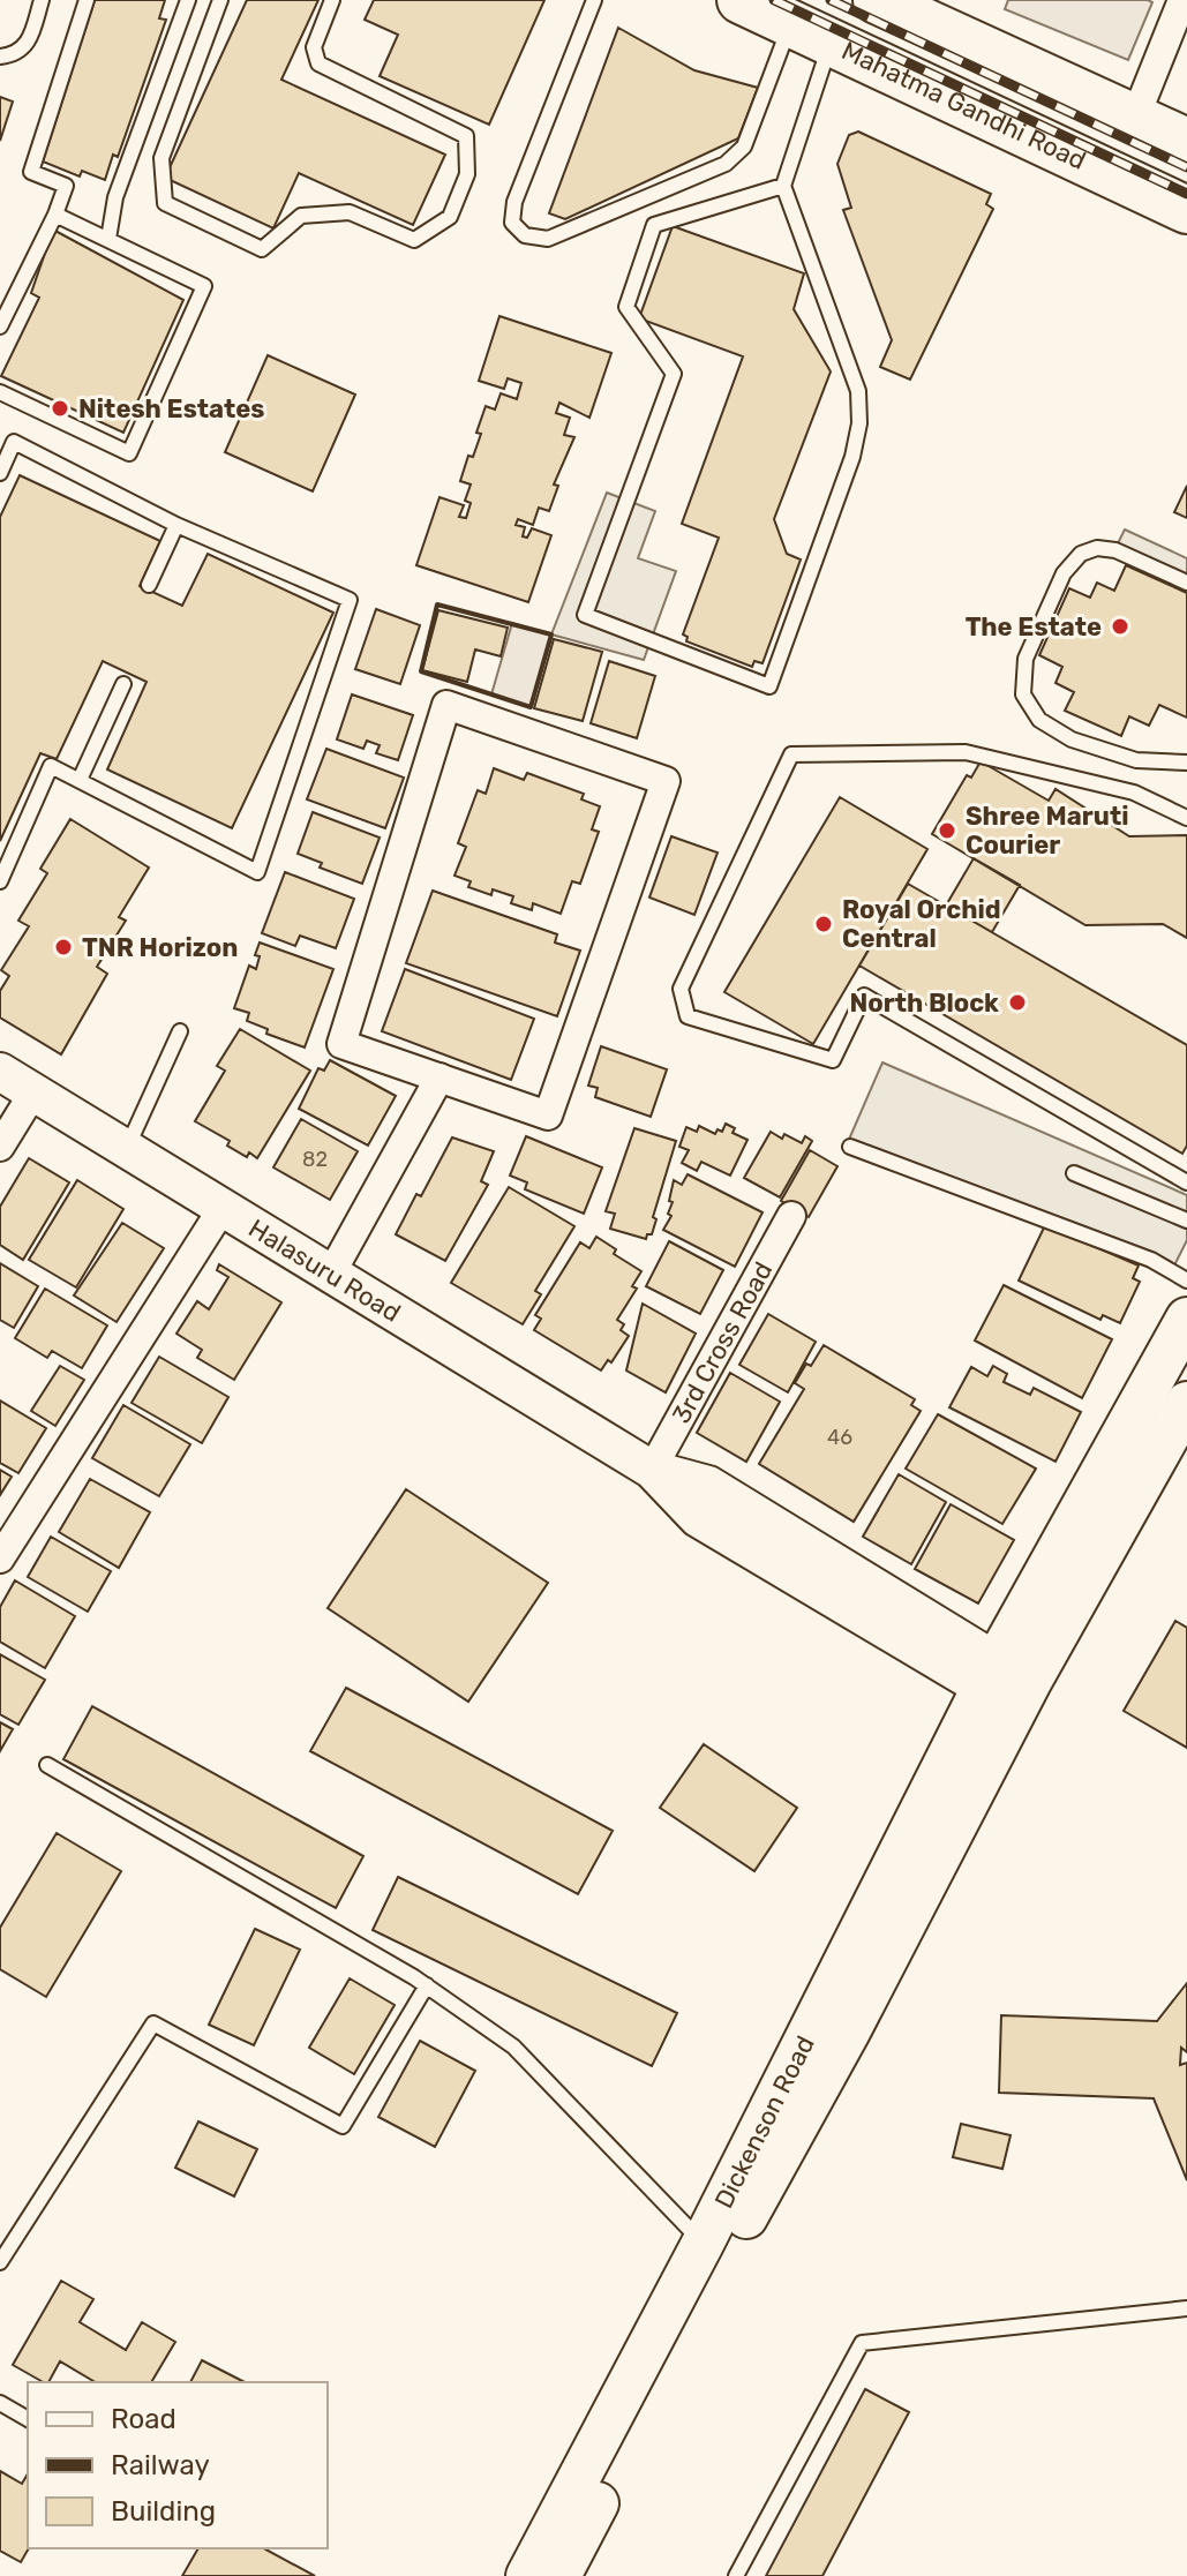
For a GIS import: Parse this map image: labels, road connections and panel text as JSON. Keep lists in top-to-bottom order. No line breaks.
{"streets":{"main road":["Mahatma Gandhi Road","Dickenson Road"],"street":["Halasuru Road","3rd Cross Road"]},"crossings":[["Halasuru Road","3rd Cross Road"],["Halasuru Road","Dickenson Road"]],"places":["Nitesh Estates","The Estate","Shree Maruti Courier","Royal Orchid Central","TNR Horizon","North Block"],"house_numbers":["82","46"],"legend":["Road","Railway","Building"]}
